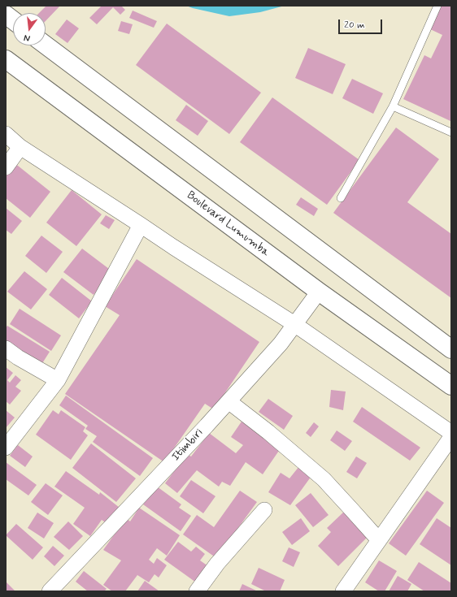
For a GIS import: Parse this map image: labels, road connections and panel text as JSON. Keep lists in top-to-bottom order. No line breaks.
{"streets":{"highway":["Boulevard Lumumba"],"street":["Itimbiri"]},"crossings":[["Boulevard Lumumba","Itimbiri"]],"scale_bar":"20 m","north":"bottom"}
